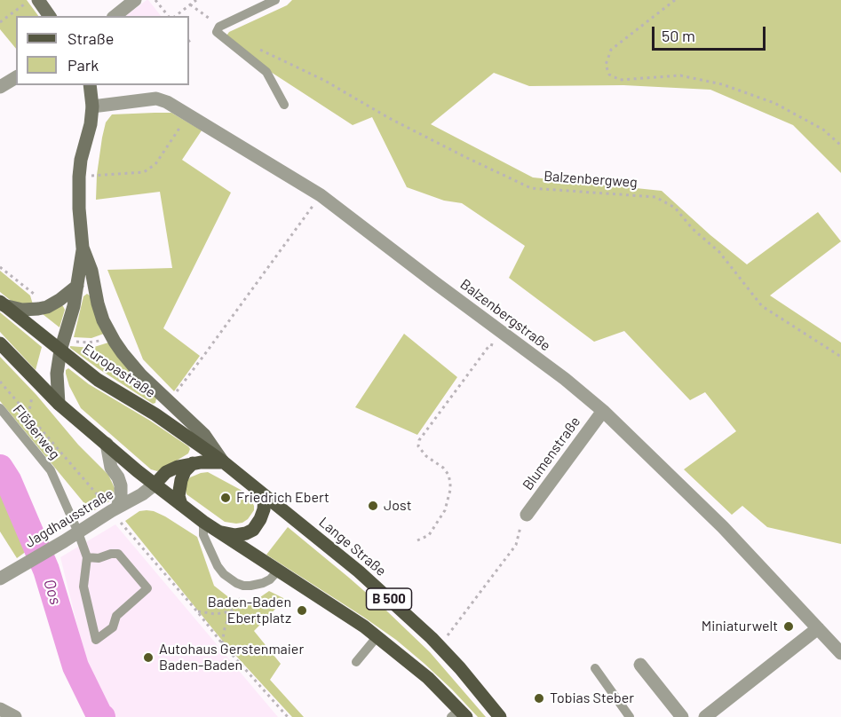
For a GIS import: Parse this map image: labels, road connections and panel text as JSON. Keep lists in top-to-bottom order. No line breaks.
{"streets":{"main road":["Europastraße","Lange Straße","B 500"],"street":["Balzenbergstraße","Blumenstraße","Jagdhausstraße"],"lane":["Flößerweg"],"path":["Balzenbergweg"]},"crossings":[["Balzenbergstraße","Blumenstraße"],["Balzenbergstraße","Lange Straße"],["Europastraße","Lange Straße"],["Europastraße","B 500"],["Flößerweg","Jagdhausstraße"],["Jagdhausstraße","B 500"],["Lange Straße","B 500"]],"water":["Oos"],"places":["Friedrich Ebert","Jost","Baden-Baden Ebertplatz","Miniaturwelt","Autohaus Gerstenmaier Baden-Baden","Tobias Steber"],"legend":["Straße","Park"],"scale_bar":"50 m"}
